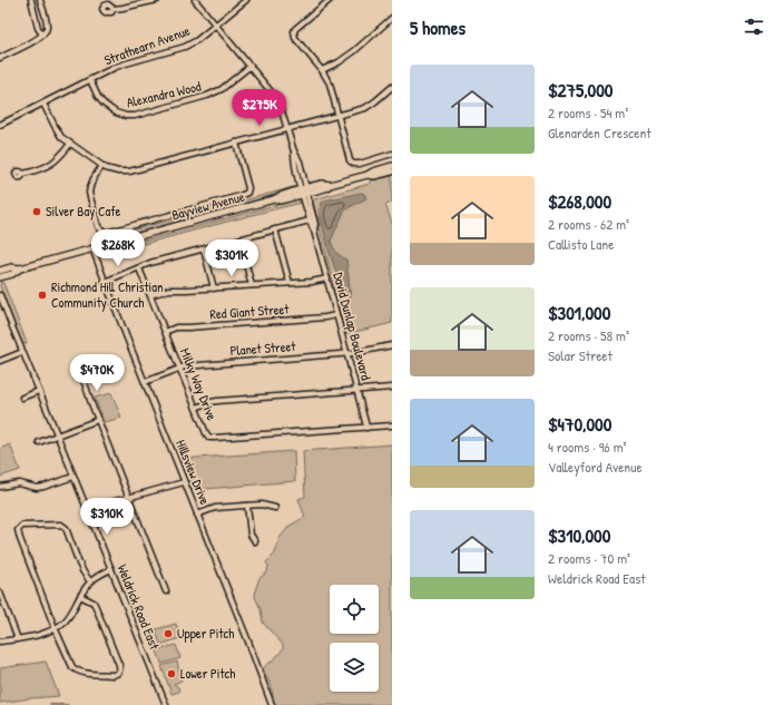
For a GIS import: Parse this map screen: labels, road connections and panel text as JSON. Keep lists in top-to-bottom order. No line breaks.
{"streets":{"main road":["Bayview Avenue"],"street":["Strathearn Avenue","Alexandra Wood","Red Giant Street","David Dunlap Boulevard","Planet Street","Milky Way Drive","Hillsview Drive","Weldrick Road East"]},"crossings":[["Strathearn Avenue","Alexandra Wood"],["Bayview Avenue","David Dunlap Boulevard"],["Bayview Avenue","Hillsview Drive"],["Red Giant Street","David Dunlap Boulevard"],["Red Giant Street","Milky Way Drive"],["David Dunlap Boulevard","Planet Street"],["David Dunlap Boulevard","Milky Way Drive"],["Planet Street","Milky Way Drive"],["Planet Street","Hillsview Drive"]],"places":["Silver Bay Cafe","Richmond Hill Christian Community Church","Upper Pitch","Lower Pitch"],"page":{"heading":"5 homes","list":[{"name":"$275,000","note":"2 rooms · 54 m² · Glenarden Crescent"},{"name":"$268,000","note":"2 rooms · 62 m² · Callisto Lane"},{"name":"$301,000","note":"2 rooms · 58 m² · Solar Street"},{"name":"$470,000","note":"4 rooms · 96 m² · Valleyford Avenue"},{"name":"$310,000","note":"2 rooms · 70 m² · Weldrick Road East"}],"price":["$275K","$268K","$301K","$470K","$310K"]}}
